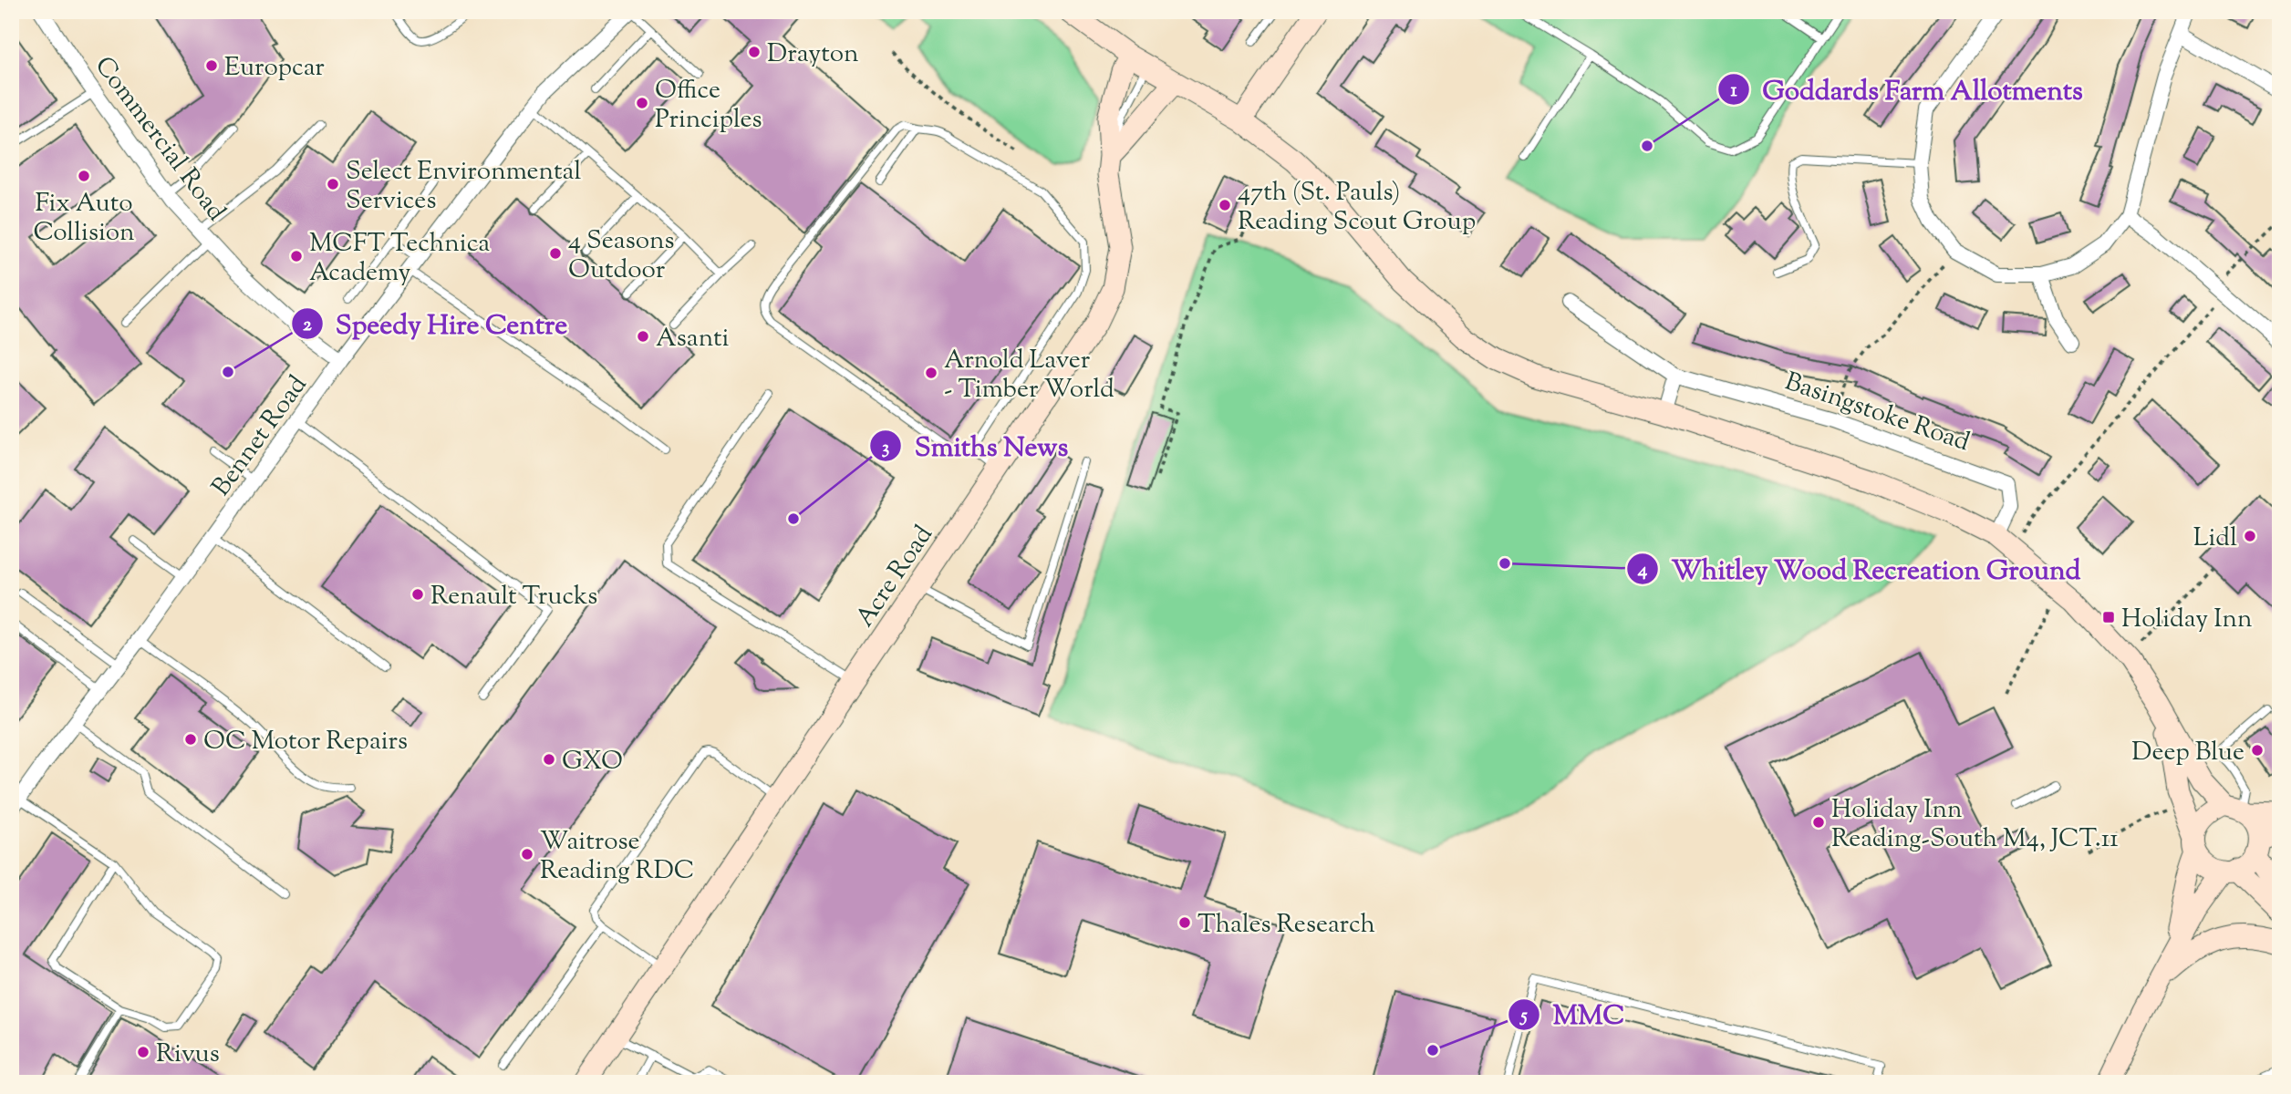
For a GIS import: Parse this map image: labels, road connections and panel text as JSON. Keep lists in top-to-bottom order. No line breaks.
{"streets":{"street":["Commercial Road","Basingstoke Road","Bennet Road","Acre Road"]},"crossings":[["Commercial Road","Bennet Road"]],"places":{"other":["Drayton","Europcar","Office Principles","Goddards Farm Allotments","Fix Auto Collision","Select Environmental Services","47th (St. Pauls) Reading Scout Group","4 Seasons Outdoor","MCFT Technica Academy","Asanti","Speedy Hire Centre","Arnold Laver - Timber World","Smiths News","Lidl","Whitley Wood Recreation Ground","Renault Trucks","OC Motor Repairs","Deep Blue","GXO","Holiday Inn Reading-South M4, JCT.11","Waitrose Reading RDC","Thales Research","MMC","Rivus"],"transit":["Holiday Inn"]}}
